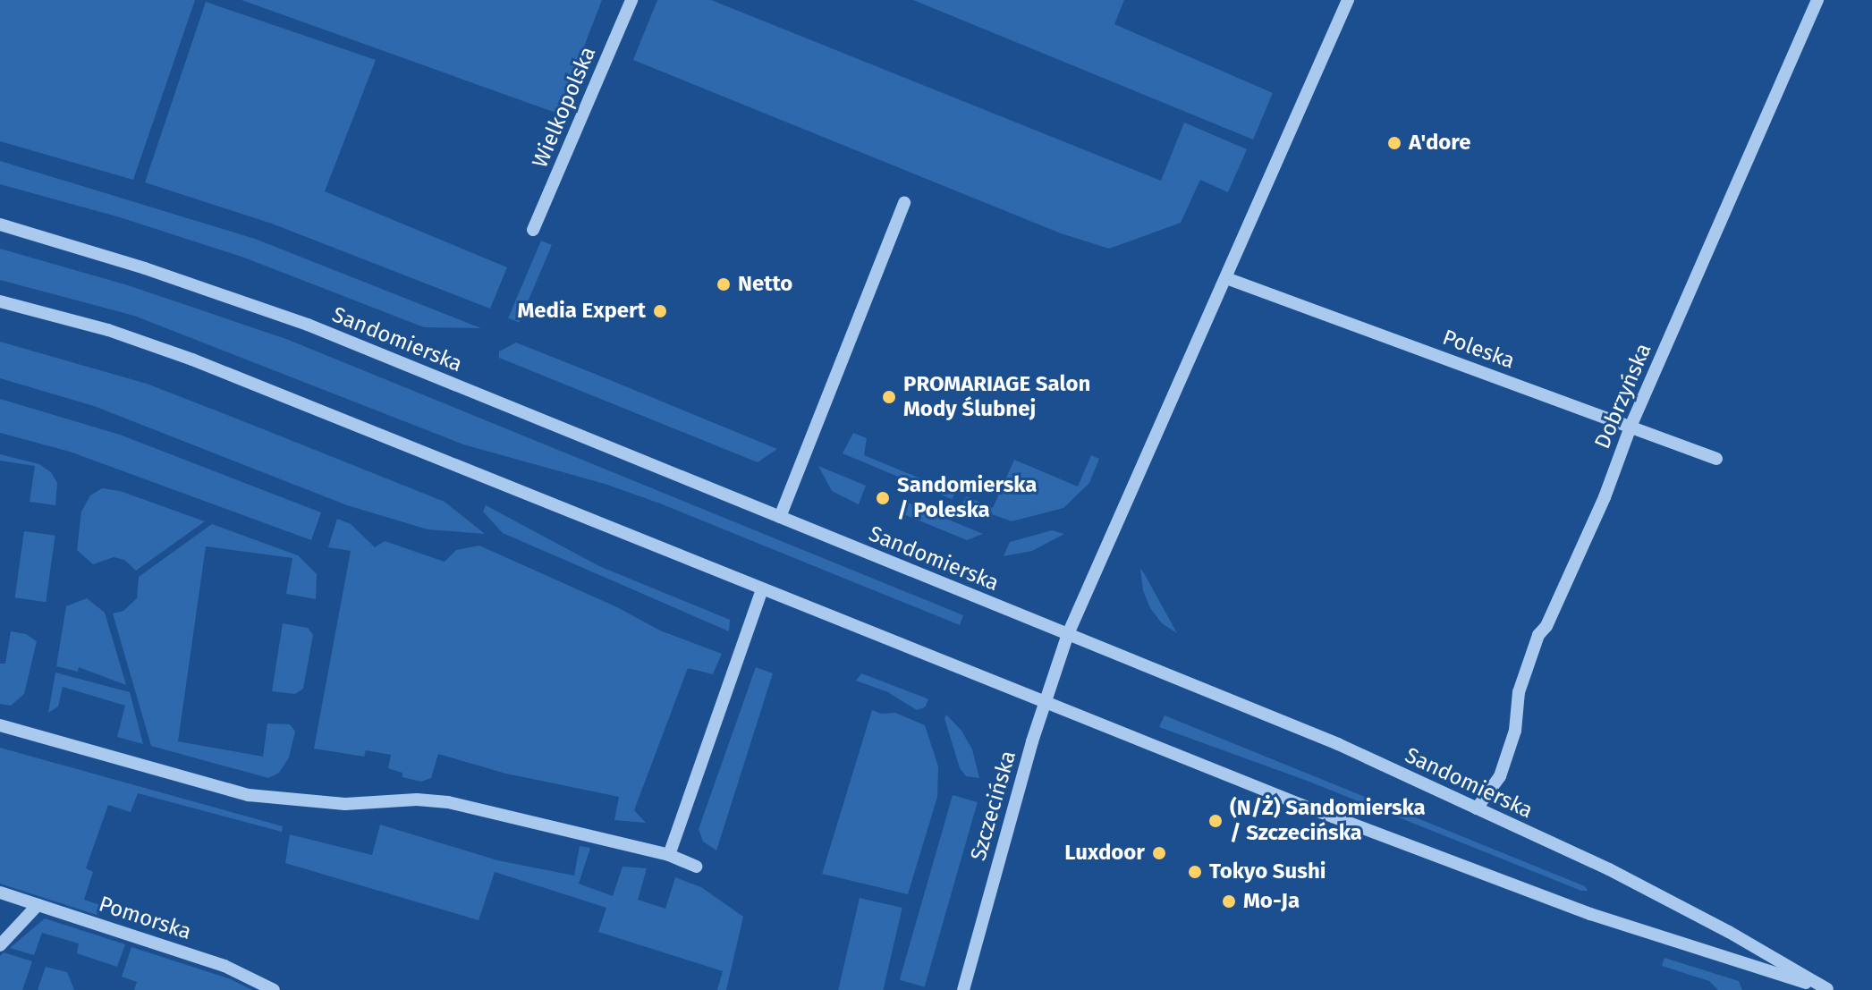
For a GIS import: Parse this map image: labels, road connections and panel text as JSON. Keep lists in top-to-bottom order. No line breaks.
{"streets":{"street":["Wielkopolska","Sandomierska","Poleska","Dobrzyńska","Szczecińska","Pomorska"]},"crossings":[["Sandomierska","Dobrzyńska"],["Sandomierska","Szczecińska"],["Poleska","Dobrzyńska"]],"places":["A'dore","Netto","Media Expert","PROMARIAGE Salon Mody Ślubnej","Sandomierska / Poleska","(N/Ż) Sandomierska / Szczecińska","Luxdoor","Tokyo Sushi","Mo-Ja"]}
